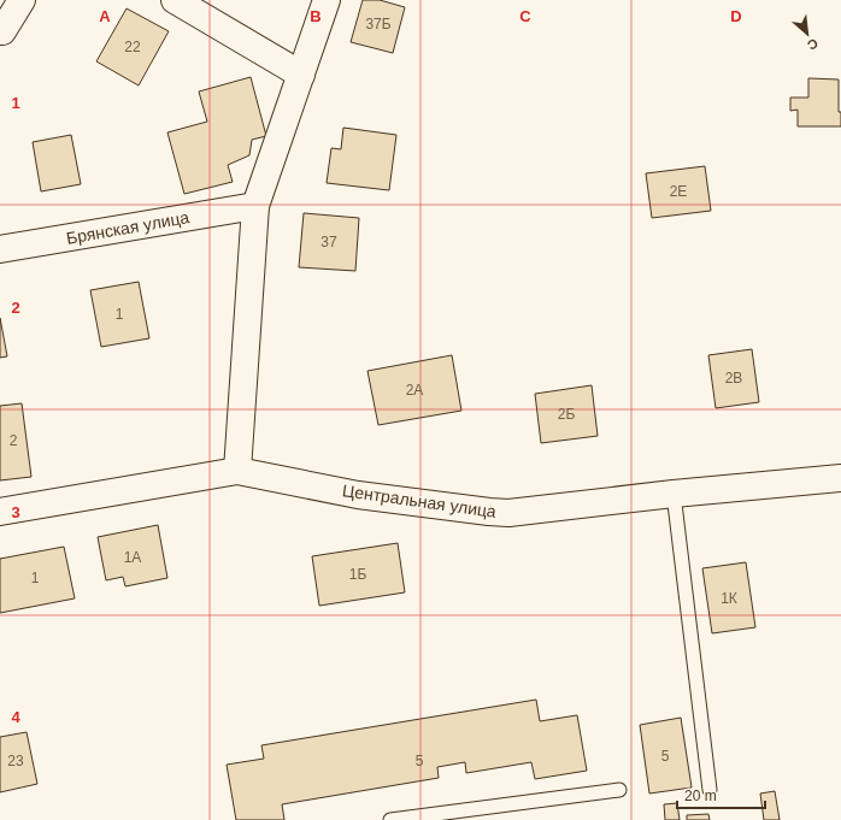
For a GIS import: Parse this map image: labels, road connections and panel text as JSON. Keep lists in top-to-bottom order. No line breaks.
{"streets":{"street":["Брянская улица","Центральная улица"]},"house_numbers":["37Б","22","2Е","37","1","2В","2А","2Б","2","1А","1Б","1","1К","5","23","5"],"scale_bar":"20 m","north":"bottom right","grid":{"columns":["A","B","C","D"],"rows":["1","2","3","4"]}}
